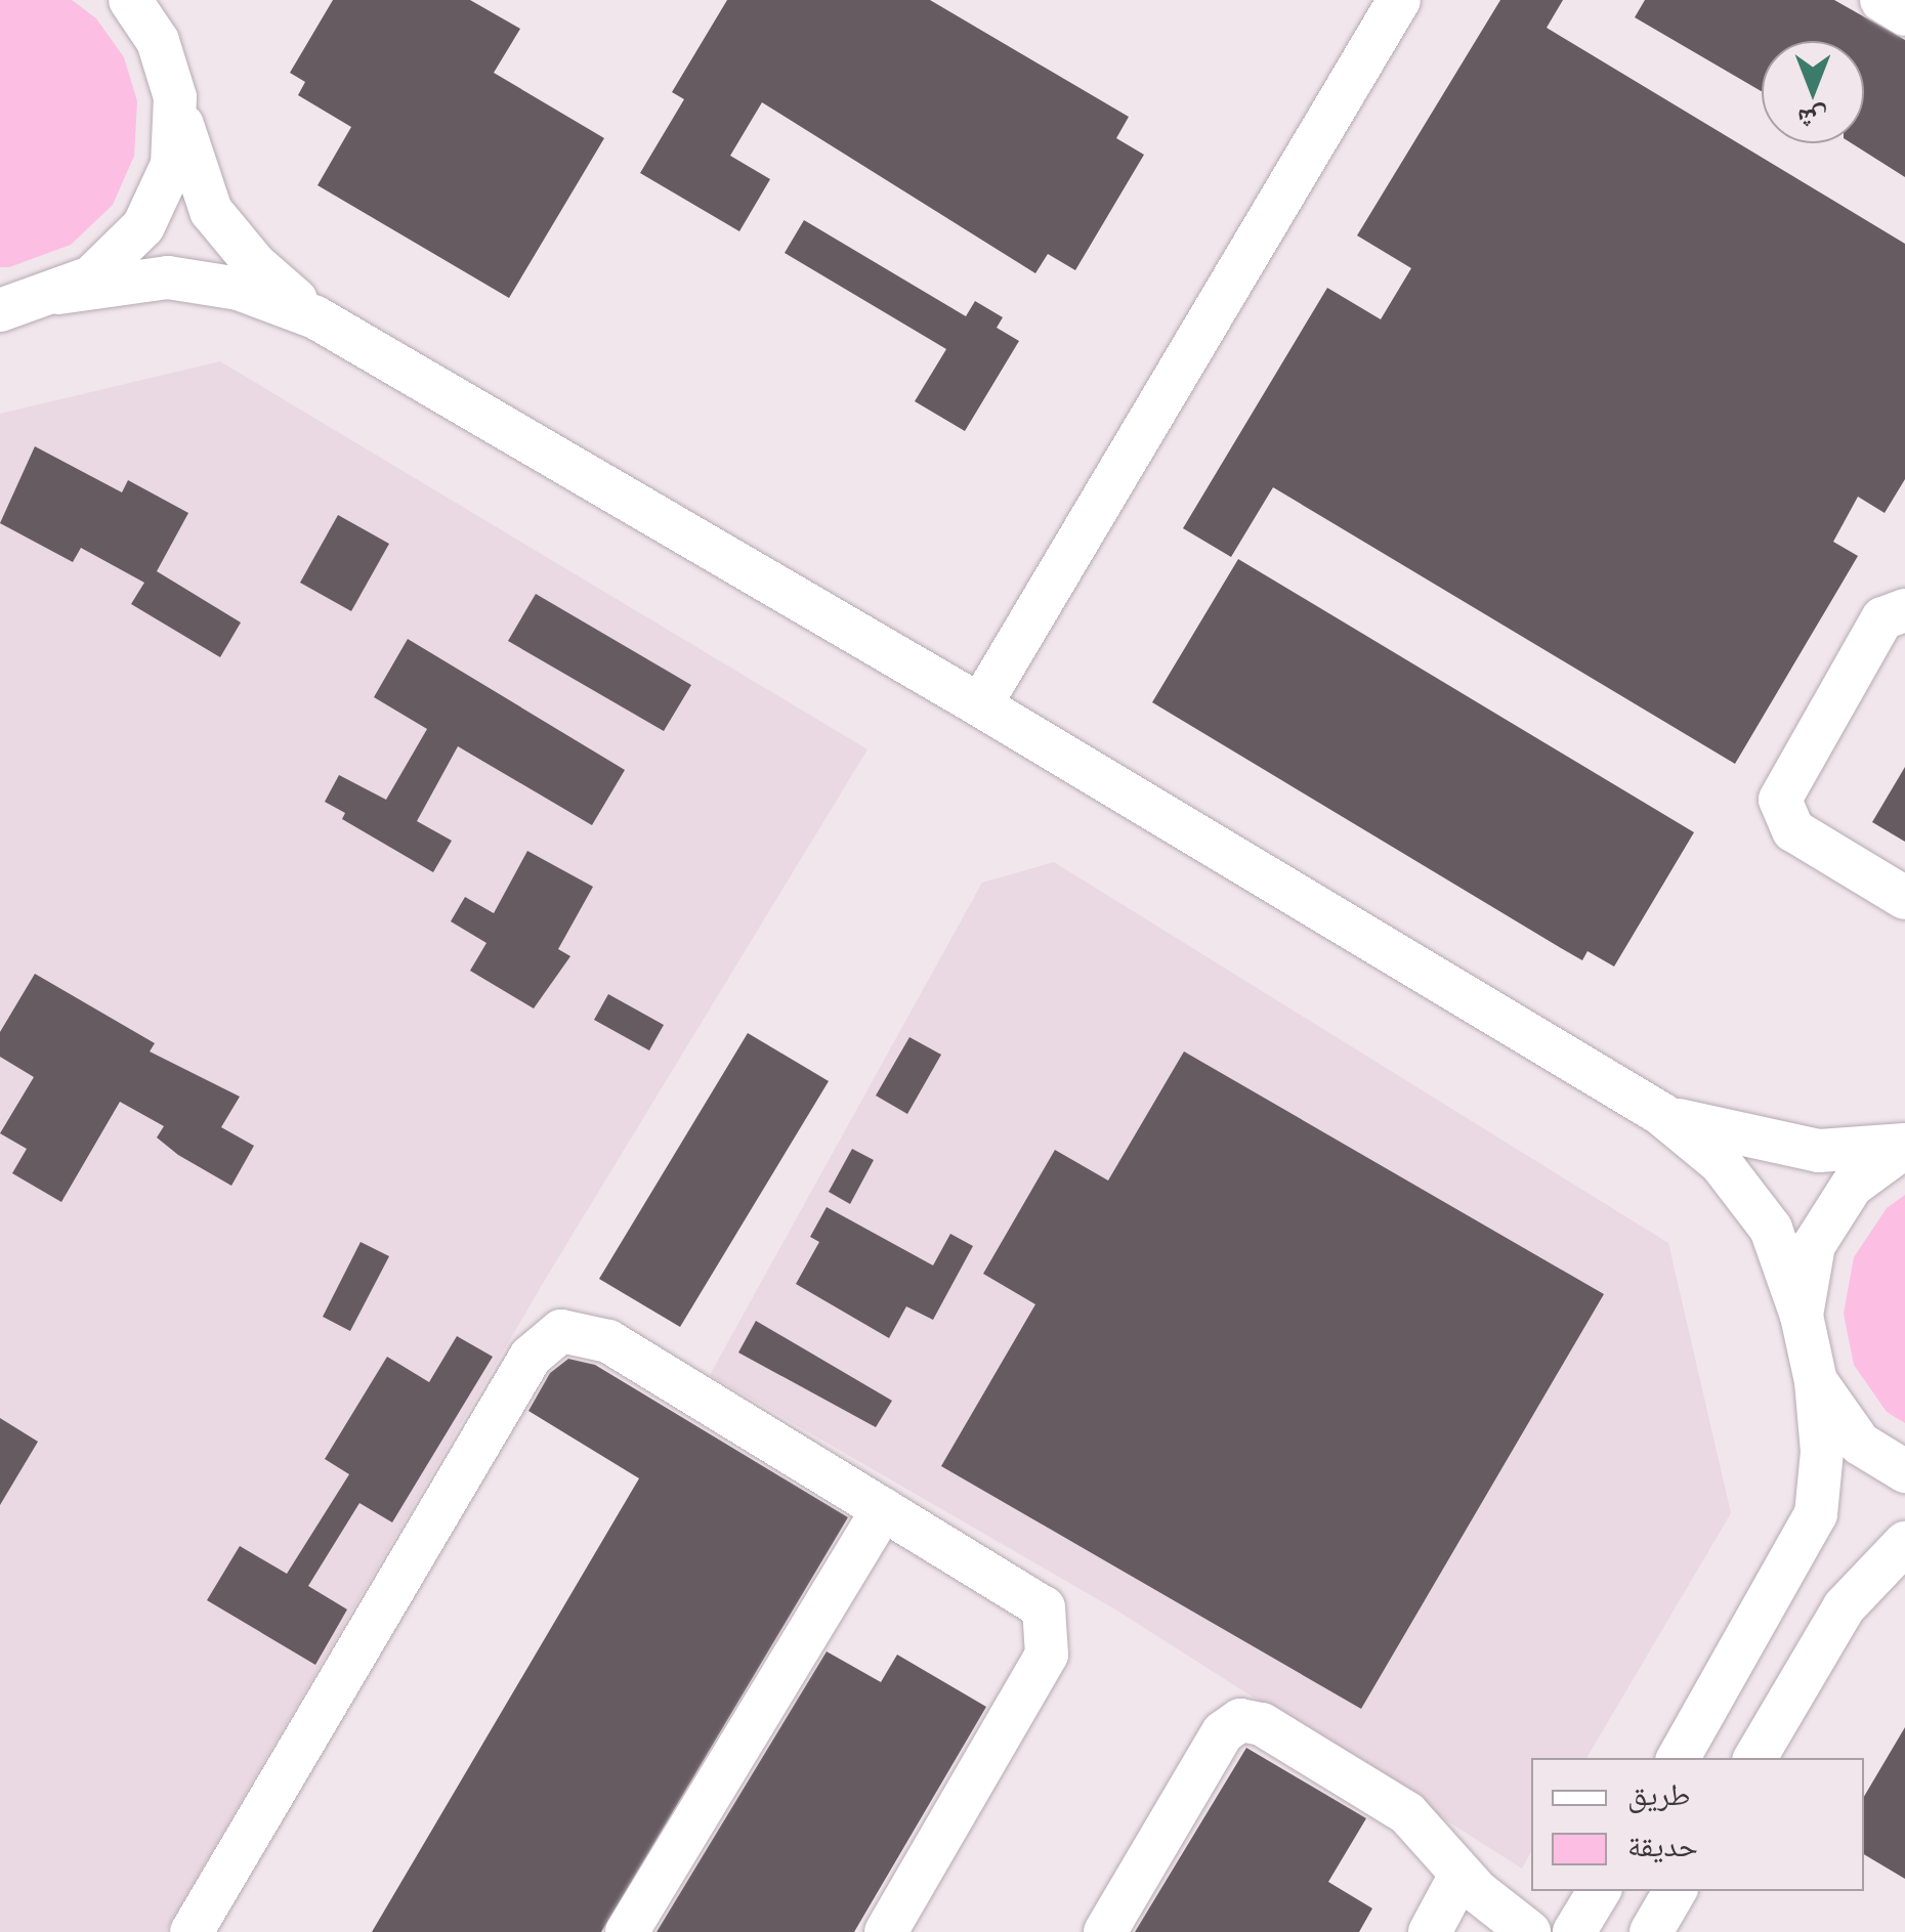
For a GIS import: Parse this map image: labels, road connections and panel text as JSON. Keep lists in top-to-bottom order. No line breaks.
{"legend":["طريق","حديقة"],"north":"bottom"}
